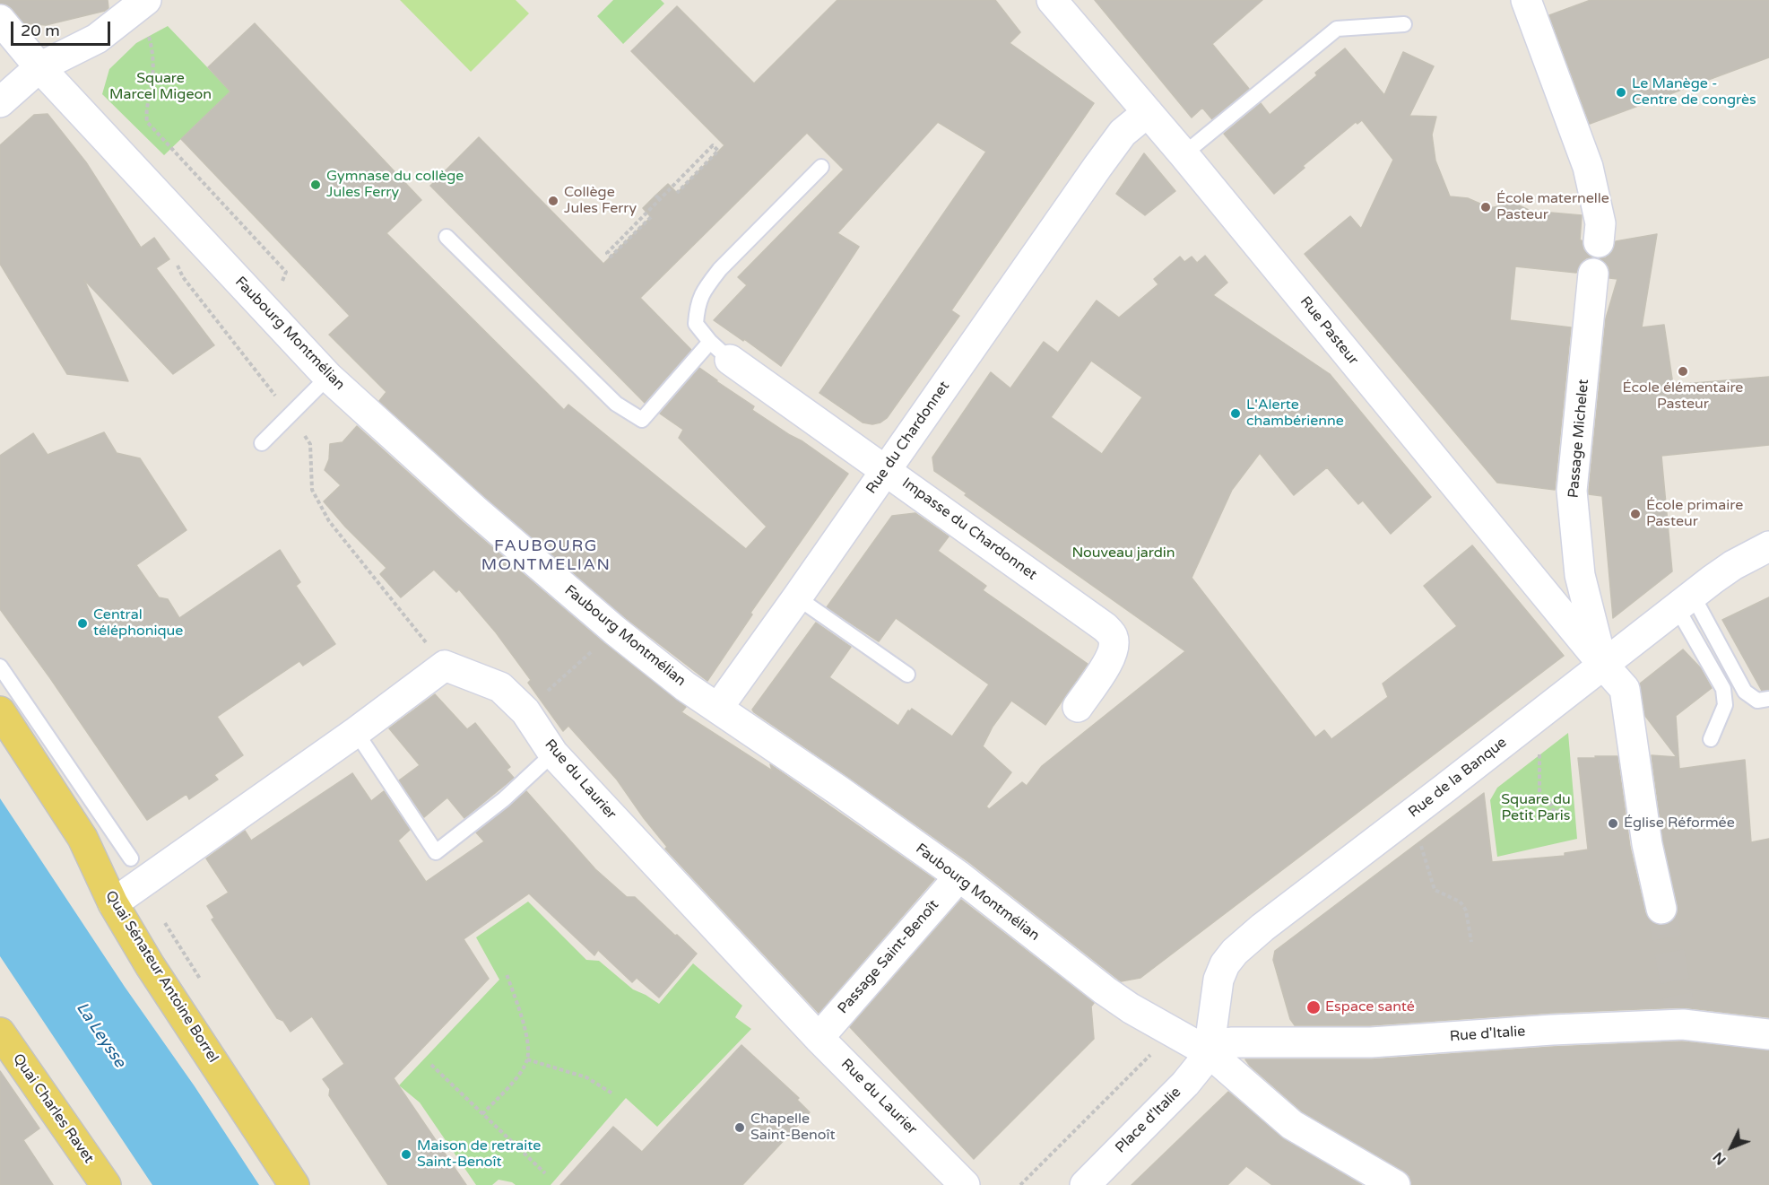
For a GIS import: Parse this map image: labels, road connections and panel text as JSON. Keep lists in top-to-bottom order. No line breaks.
{"streets":{"main road":["Quai Sénateur Antoine Borrel","Quai Charles Ravet"],"street":["Rue Pasteur","Faubourg Montmélian","Rue du Chardonnet","Passage Michelet","Impasse du Chardonnet","Rue de la Banque","Rue du Laurier","Passage Saint-Benoît","Rue d'Italie","Place d'Italie"]},"crossings":[["Rue Pasteur","Rue du Chardonnet"],["Rue Pasteur","Passage Michelet"],["Rue Pasteur","Rue de la Banque"],["Faubourg Montmélian","Rue du Chardonnet"],["Faubourg Montmélian","Rue de la Banque"],["Faubourg Montmélian","Passage Saint-Benoît"],["Faubourg Montmélian","Rue d'Italie"],["Faubourg Montmélian","Place d'Italie"],["Rue du Chardonnet","Impasse du Chardonnet"],["Passage Michelet","Rue de la Banque"],["Rue de la Banque","Rue d'Italie"],["Rue de la Banque","Place d'Italie"],["Rue du Laurier","Passage Saint-Benoît"],["Rue d'Italie","Place d'Italie"]],"districts":["FAUBOURG MONTMELIAN"],"water":["La Leysse"],"parks":["Square Marcel Migeon","Nouveau jardin","Square du Petit Paris"],"places":["Le Manège - Centre de congrès","Gymnase du collège Jules Ferry","Collège Jules Ferry","École maternelle Pasteur","École élémentaire Pasteur","L'Alerte chambérienne","École primaire Pasteur","Central téléphonique","Église Réformée","Espace santé","Chapelle Saint-Benoît","Maison de retraite Saint-Benoît"],"scale_bar":"20 m","north":"bottom left"}
